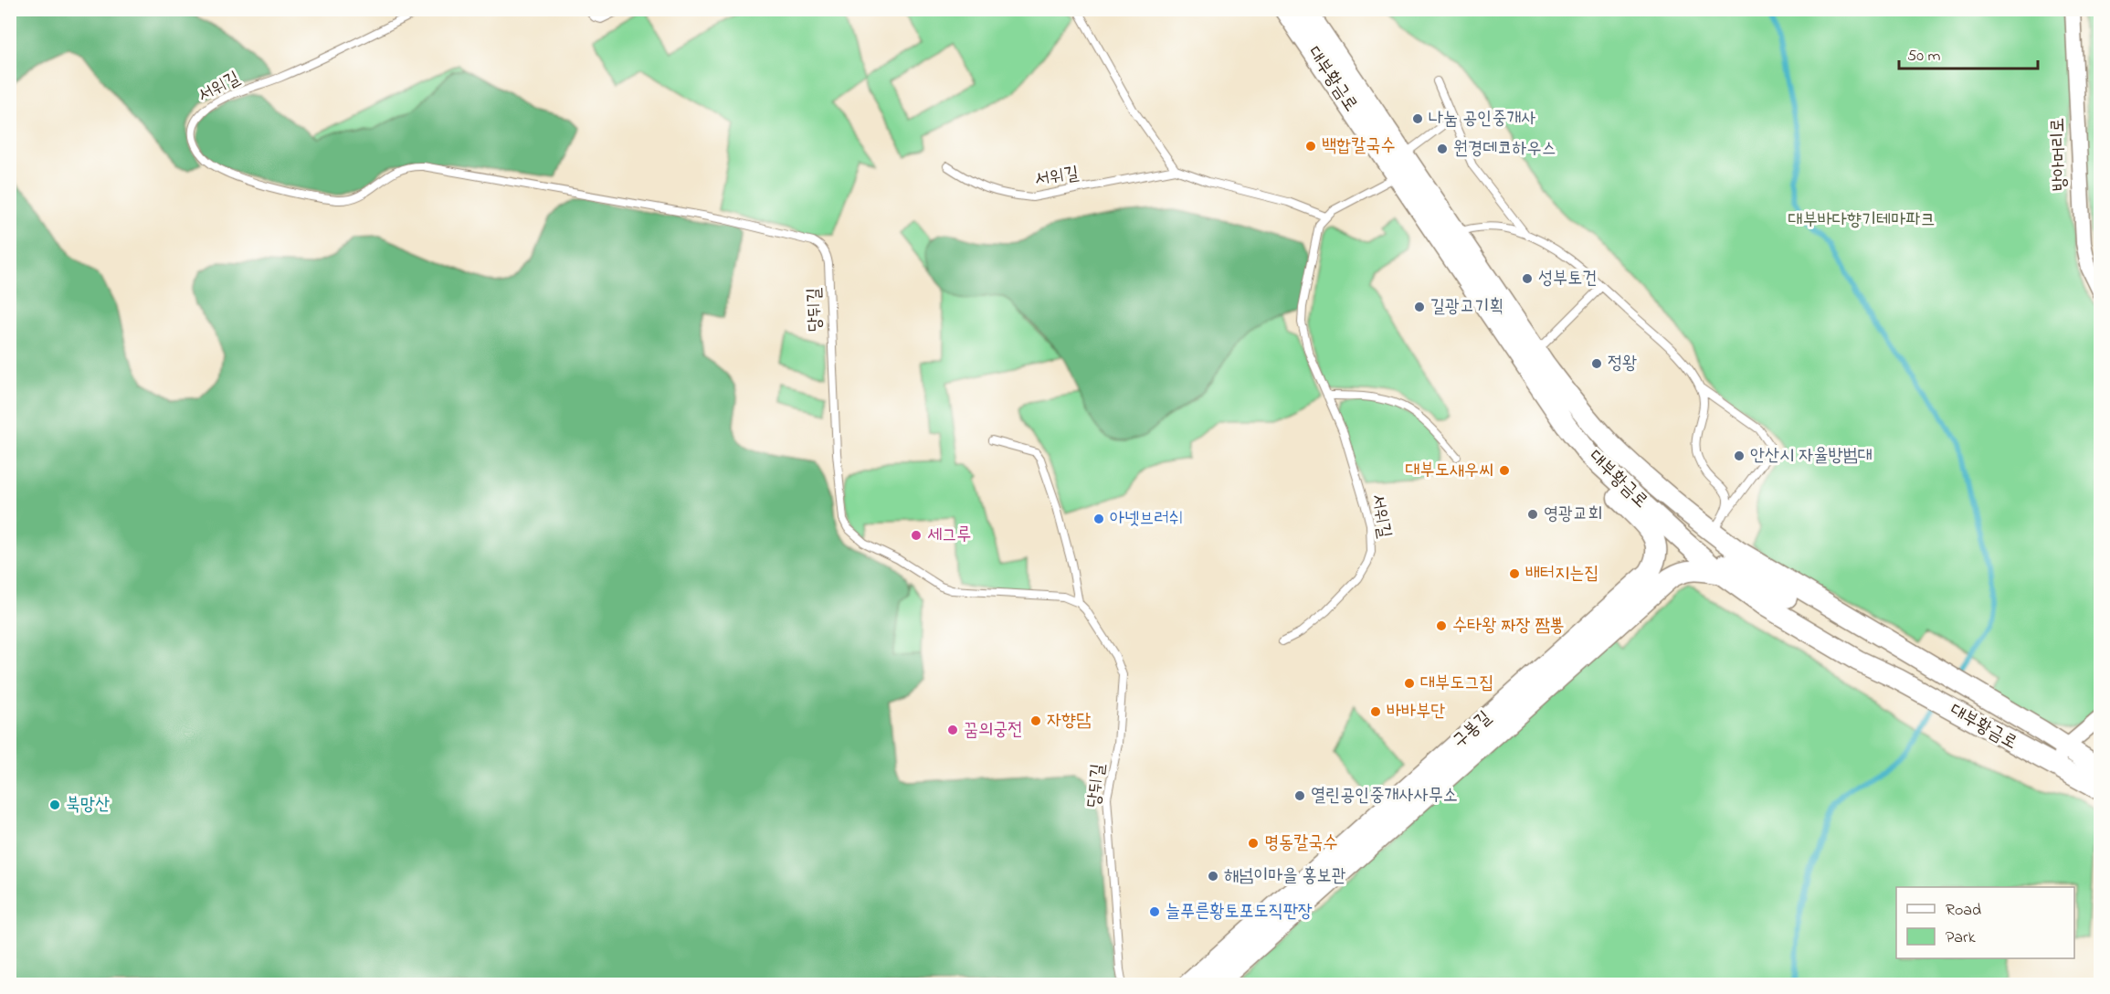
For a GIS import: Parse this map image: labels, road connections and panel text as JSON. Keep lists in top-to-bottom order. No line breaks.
{"streets":{"main road":["대부황금로","구봉길"],"street":["방아머리로"],"lane":["서위길","당뒤길"]},"crossings":[["대부황금로","구봉길"],["서위길","당뒤길"]],"parks":["대부바다향기테마파크"],"places":["나눔 공인중개사","백합칼국수","원경데코하우스","성부토건","길광고기획","정왕","안산시 자율방범대","대부도새우씨","영광교회","아넷브러쉬","세그루","배터지는집","수타왕 짜장 짬뽕","대부도그집","바바부단","자향담","꿈의궁전","열린공인중개사사무소","북망산","명동칼국수","해넘이마을 홍보관","늘푸른황토포도직판장"],"legend":["Road","Park"],"scale_bar":"50 m"}
